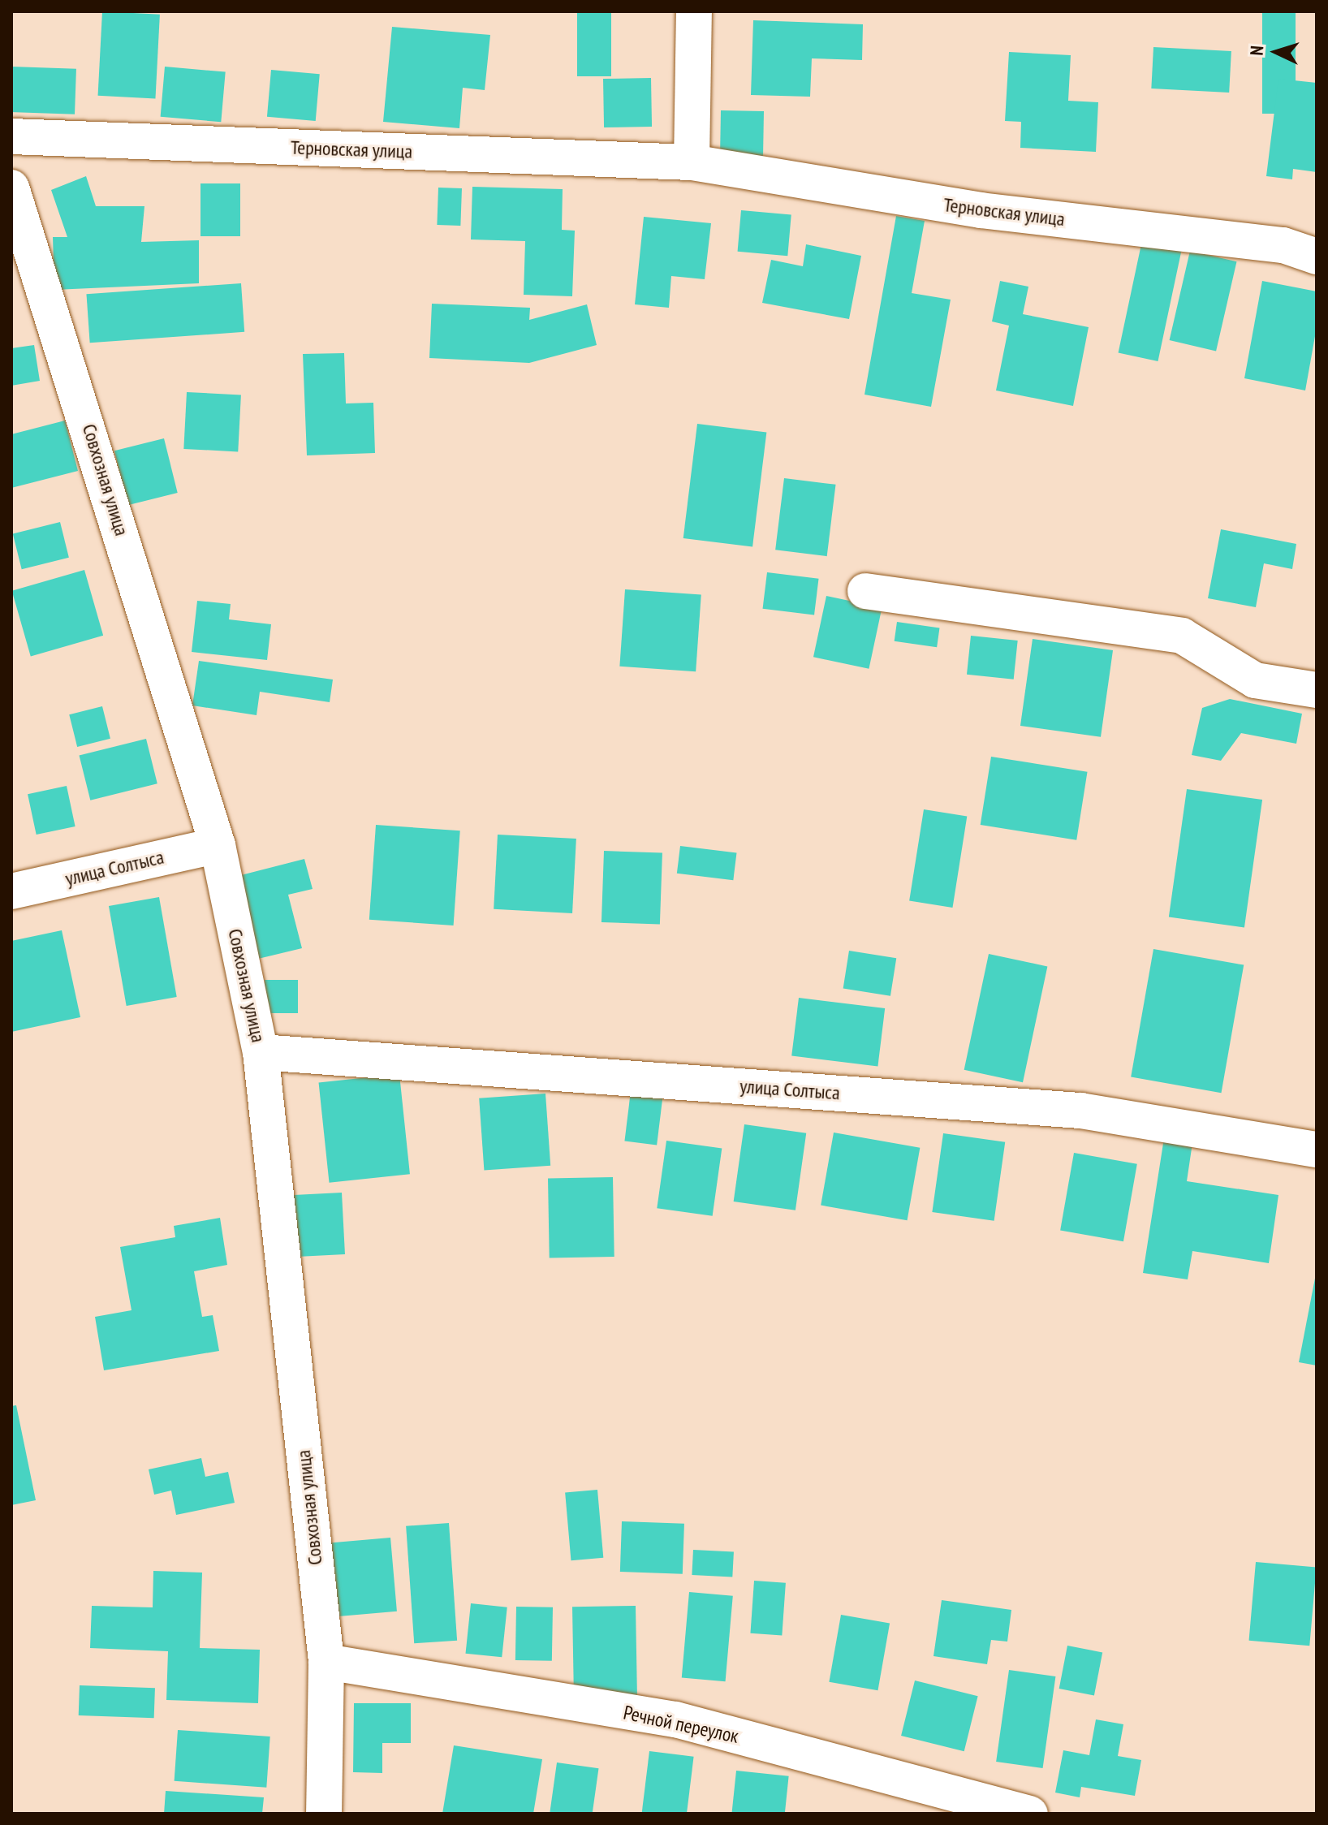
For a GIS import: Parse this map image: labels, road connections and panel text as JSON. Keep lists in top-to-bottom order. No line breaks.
{"streets":{"street":["Терновская улица","Совхозная улица","улица Солтыса","Речной переулок"]},"crossings":[["Совхозная улица","улица Солтыса"],["Совхозная улица","Речной переулок"]],"north":"left"}
